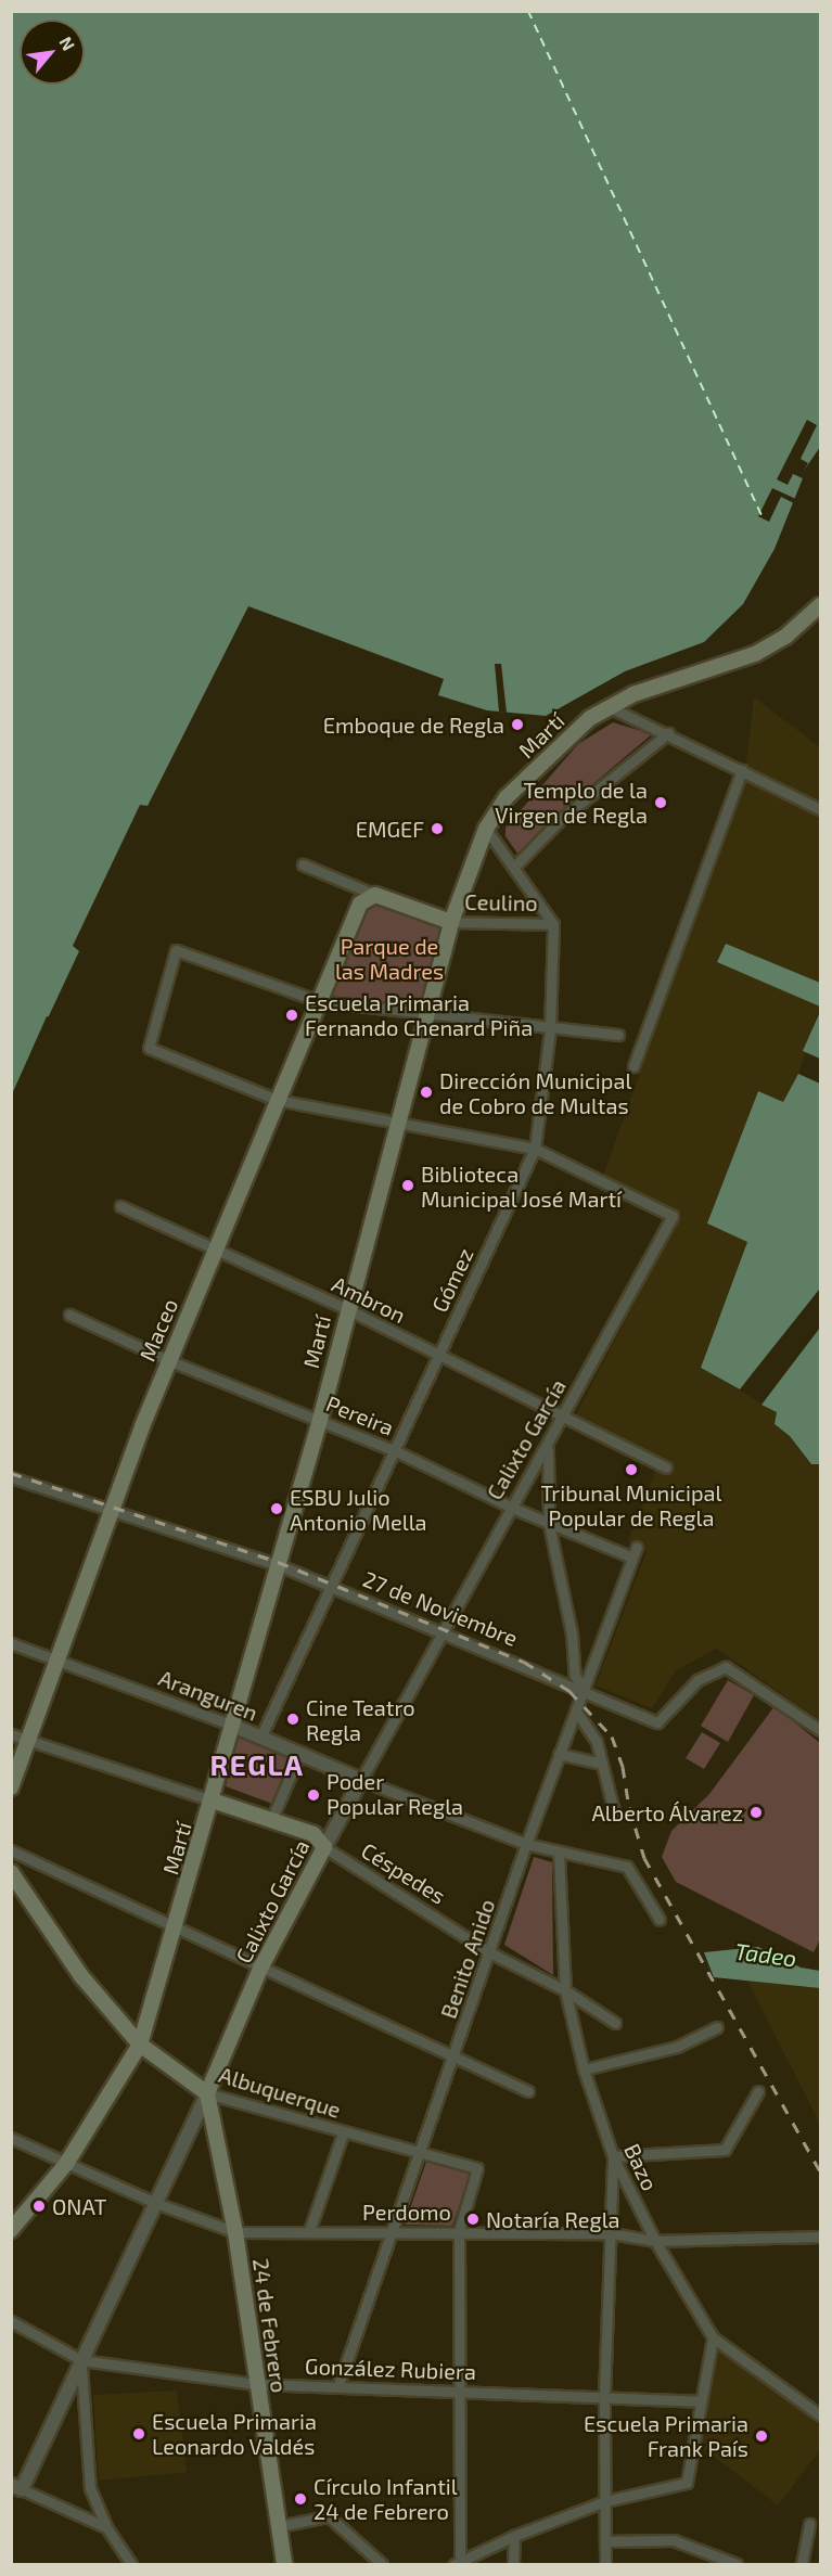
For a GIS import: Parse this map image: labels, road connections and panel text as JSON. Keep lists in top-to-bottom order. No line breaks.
{"streets":{"main road":["Martí","Ceulino","Maceo","Calixto García","Céspedes","Albuquerque","24 de Febrero"],"street":["Gómez","Ambron","Pereira","27 de Noviembre","Aranguren","Benito Anido","Bazo","Perdomo","González Rubiera"]},"crossings":[["Martí","Ceulino"],["Martí","Ambron"],["Martí","Pereira"],["Martí","27 de Noviembre"],["Martí","Aranguren"],["Martí","Céspedes"],["Martí","Albuquerque"],["Martí","Perdomo"],["Ceulino","Gómez"],["Ceulino","Maceo"],["Gómez","Ambron"],["Gómez","Pereira"],["Gómez","Calixto García"],["Gómez","27 de Noviembre"],["Gómez","Aranguren"],["Ambron","Maceo"],["Ambron","Calixto García"],["Maceo","Pereira"],["Maceo","27 de Noviembre"],["Maceo","Aranguren"],["Maceo","Céspedes"],["Pereira","Calixto García"],["Pereira","Benito Anido"],["Calixto García","27 de Noviembre"],["Calixto García","Aranguren"],["Calixto García","Céspedes"],["Calixto García","Albuquerque"],["Calixto García","Perdomo"],["Calixto García","24 de Febrero"],["Calixto García","González Rubiera"],["27 de Noviembre","Benito Anido"],["Aranguren","Benito Anido"],["Aranguren","Bazo"],["Céspedes","Benito Anido"],["Céspedes","Bazo"],["Benito Anido","Albuquerque"],["Benito Anido","Perdomo"],["Benito Anido","González Rubiera"],["Albuquerque","Perdomo"],["Albuquerque","24 de Febrero"],["Bazo","Perdomo"],["Perdomo","24 de Febrero"],["24 de Febrero","González Rubiera"]],"districts":["REGLA"],"water":["Tadeo"],"parks":["Parque de las Madres"],"places":["Emboque de Regla","Templo de la Virgen de Regla","EMGEF","Escuela Primaria Fernando Chenard Piña","Dirección Municipal de Cobro de Multas","Biblioteca Municipal José Martí","Tribunal Municipal Popular de Regla","ESBU Julio Antonio Mella","Cine Teatro Regla","Poder Popular Regla","Alberto Álvarez","ONAT","Notaría Regla","Escuela Primaria Leonardo Valdés","Escuela Primaria Frank País","Círculo Infantil 24 de Febrero"],"north":"top right"}
